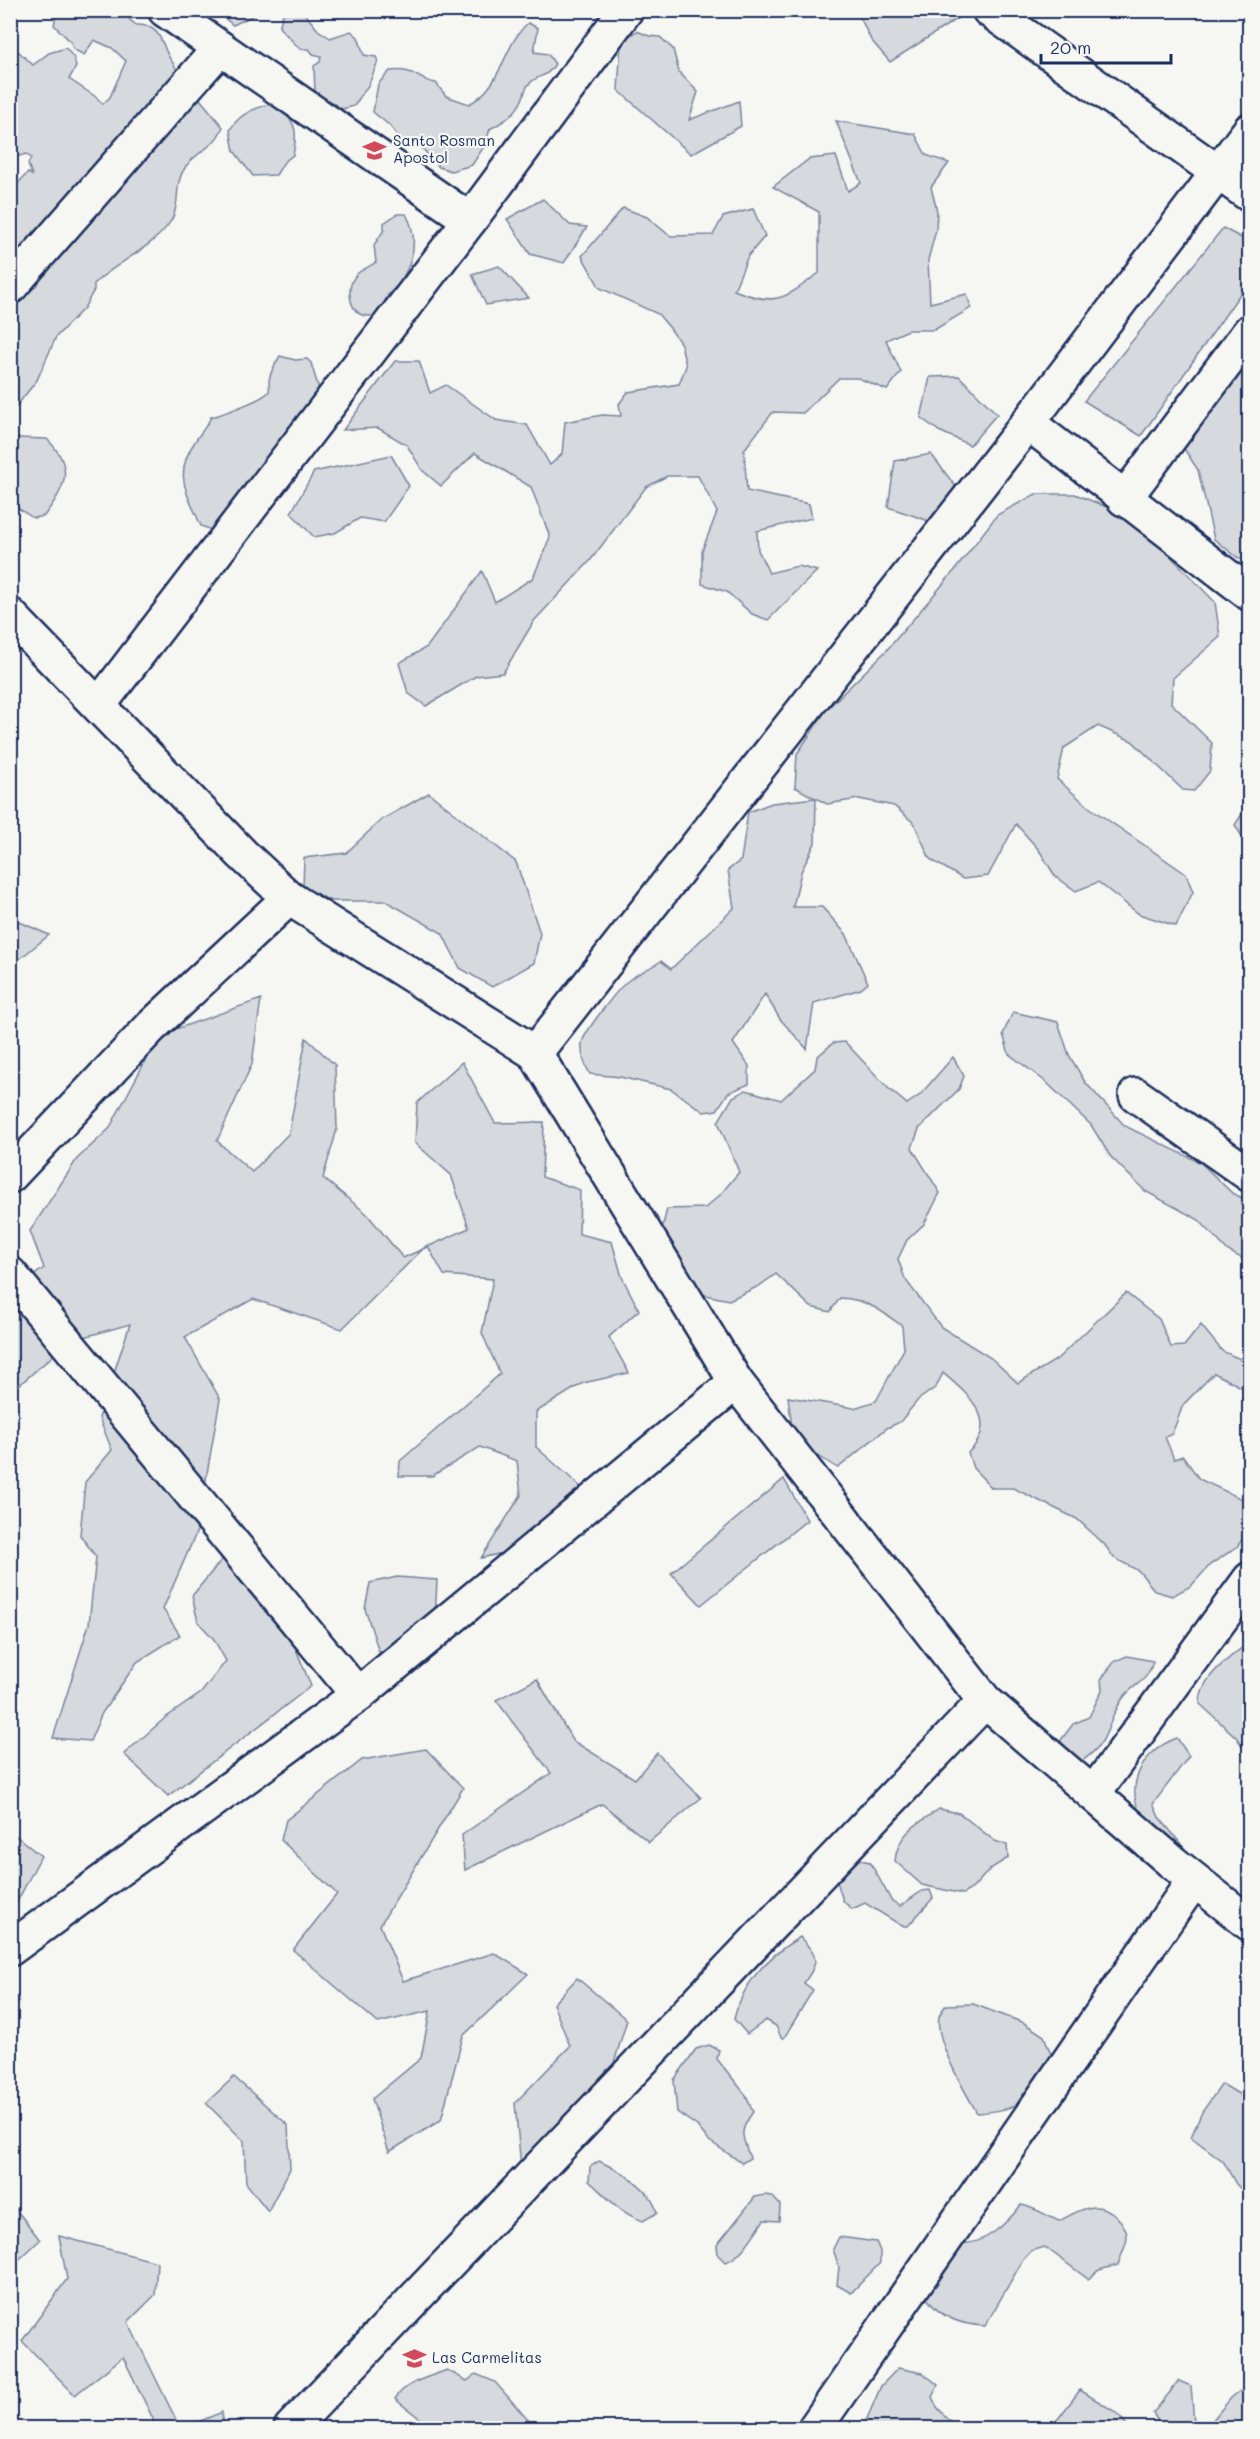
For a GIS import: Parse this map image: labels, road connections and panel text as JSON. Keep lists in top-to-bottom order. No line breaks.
{"places":{"school or university":["Santo Rosman Apostol","Las Carmelitas"]},"scale_bar":"20 m"}
